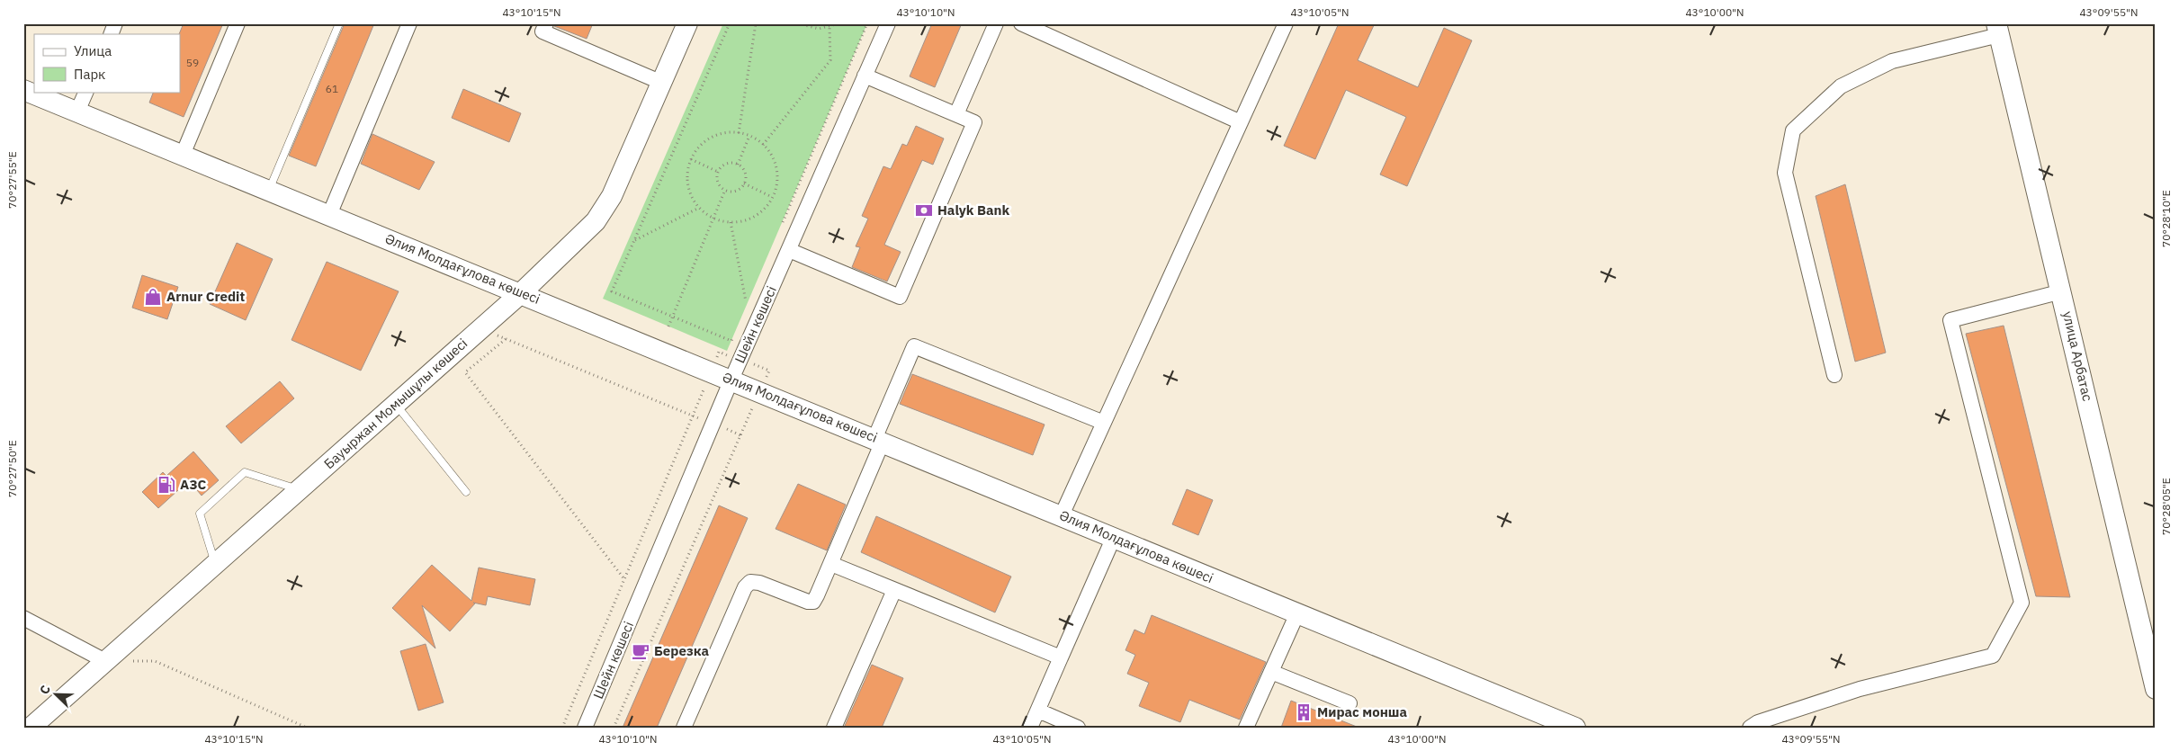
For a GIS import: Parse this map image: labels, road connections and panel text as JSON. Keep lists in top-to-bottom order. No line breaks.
{"streets":{"street":["Әлия Молдағұлова көшесі","Шейн көшесі","улица Арбатас","Бауыржан Момышұлы көшесі"]},"crossings":[["Әлия Молдағұлова көшесі","Шейн көшесі"],["Әлия Молдағұлова көшесі","Бауыржан Момышұлы көшесі"]],"places":{"bank":["Halyk Bank"],"shop":["Arnur Credit"],"fuel station":["АЗС"],"cafe":["Березка"],"building":["Мирас монша"]},"house_numbers":["59","61"],"legend":["Улица","Парк"],"north":"top left","coordinates":["43°10'15\"N","43°10'10\"N","43°10'05\"N","43°10'00\"N","43°09'55\"N","70°27'55\"E","70°28'10\"E","70°27'50\"E","70°28'05\"E"]}
